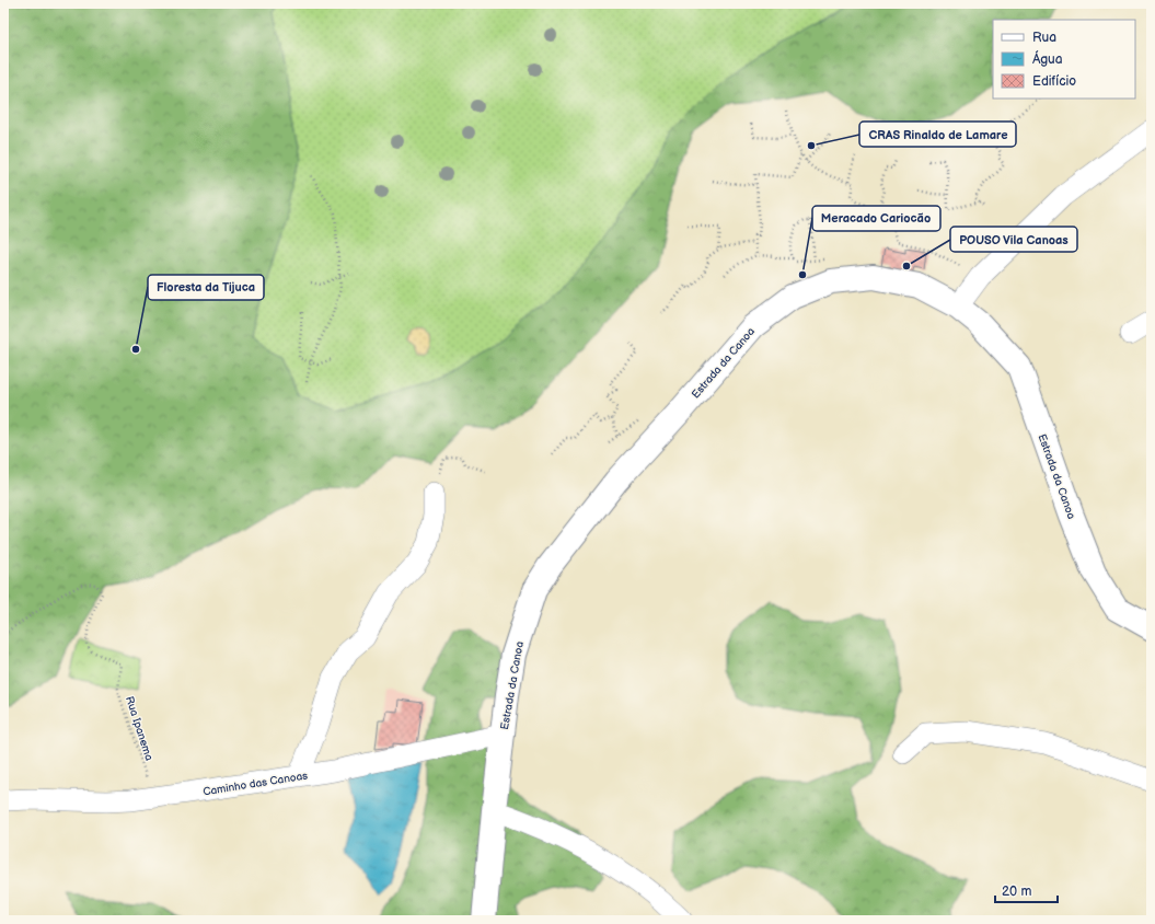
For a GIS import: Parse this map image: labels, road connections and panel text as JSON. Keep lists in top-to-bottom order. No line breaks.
{"streets":{"street":["Estrada da Canoa","Caminho das Canoas"],"path":["Rua Ipanema"]},"crossings":[["Estrada da Canoa","Caminho das Canoas"],["Rua Ipanema","Caminho das Canoas"]],"places":["CRAS Rinaldo de Lamare","POUSO Vila Canoas","Meracado Cariocão","Floresta da Tijuca"],"legend":["Rua","Água","Edifício"],"scale_bar":"20 m"}
